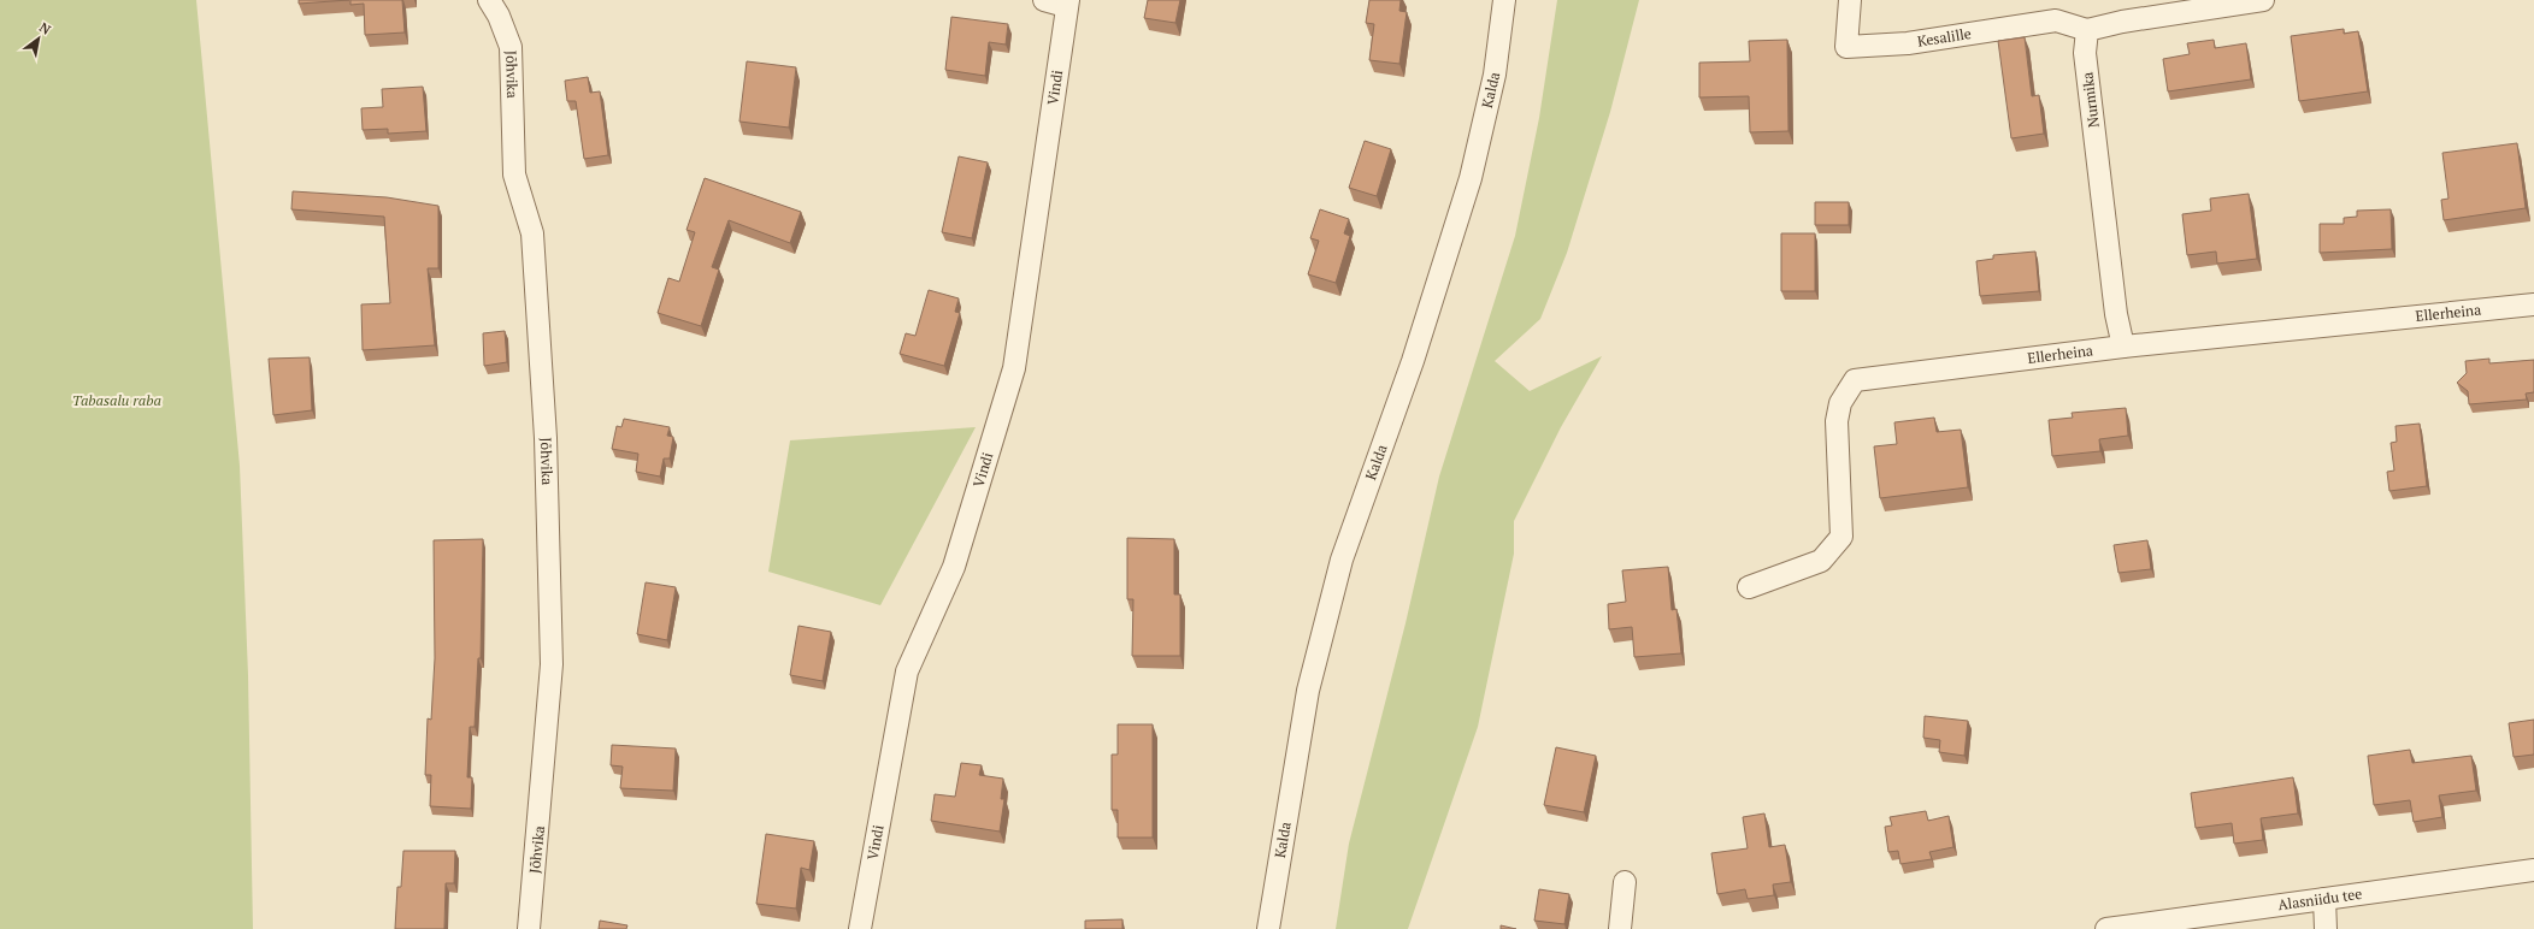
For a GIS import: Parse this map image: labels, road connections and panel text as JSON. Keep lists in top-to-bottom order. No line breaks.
{"streets":{"street":["Kesalille","Jõhvika","Vindi","Kalda","Nurmika","Ellerheina","Alasniidu tee"]},"crossings":[["Kesalille","Nurmika"],["Nurmika","Ellerheina"]],"parks":["Tabasalu raba"],"north":"top right"}
